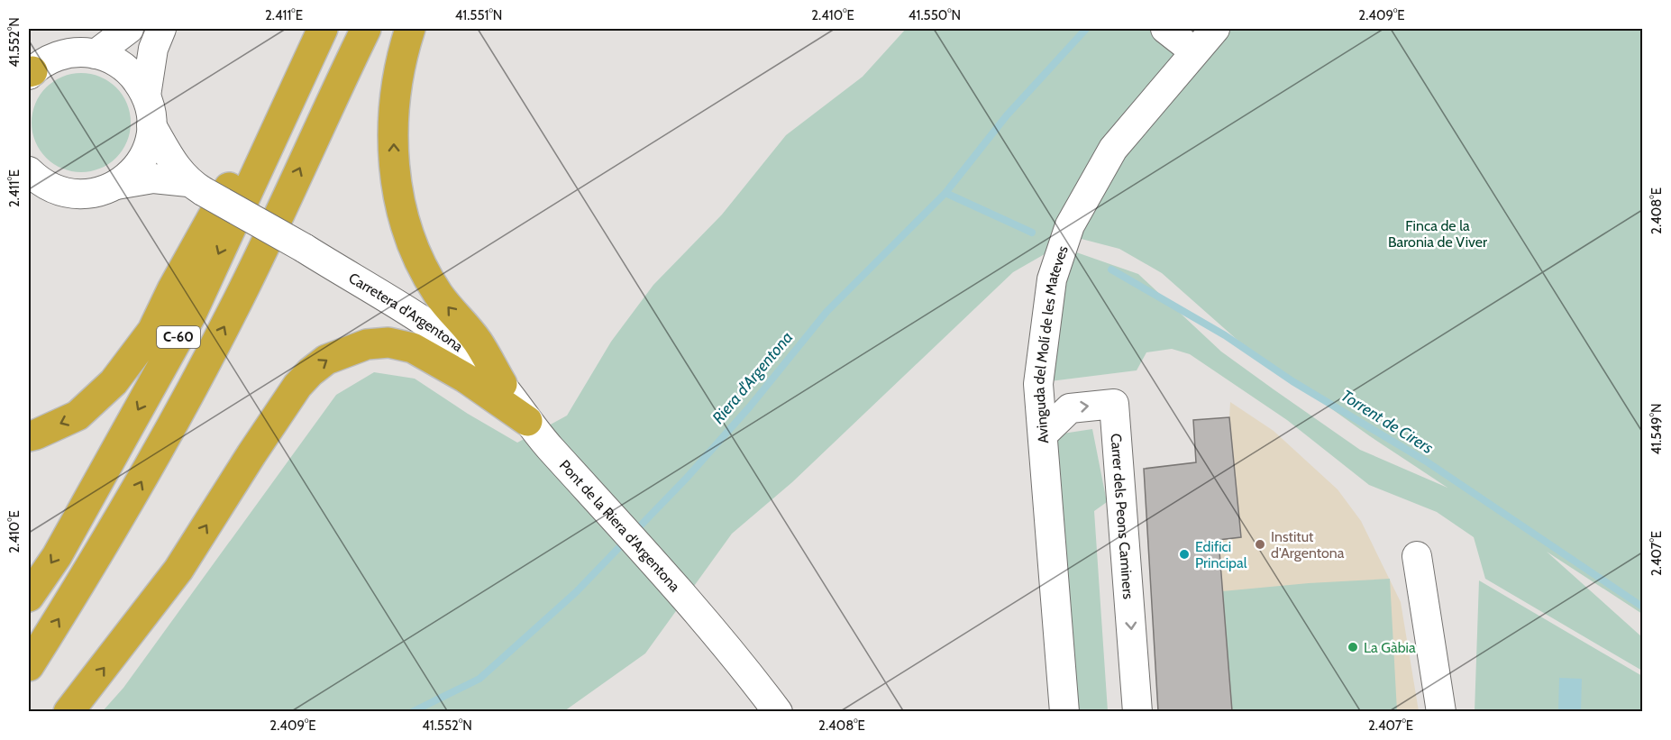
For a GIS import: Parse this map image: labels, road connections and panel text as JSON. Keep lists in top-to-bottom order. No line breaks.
{"streets":{"highway":["C-60"],"street":["Carretera d'Argentona","Avinguda del Molí de les Mateves","Carrer dels Peons Caminers","Pont de la Riera d'Argentona"]},"crossings":[["Carretera d'Argentona","Pont de la Riera d'Argentona"],["Avinguda del Molí de les Mateves","Carrer dels Peons Caminers"]],"water":["Riera d'Argentona","Torrent de Cirers"],"parks":["Finca de la Baronia de Viver"],"places":["Institut d'Argentona","Edifici Principal","La Gàbia"],"coordinates":["2.411°E","41.551°N","2.410°E","41.550°N","2.409°E","41.552°N","2.408°E","41.549°N","2.407°E"]}
